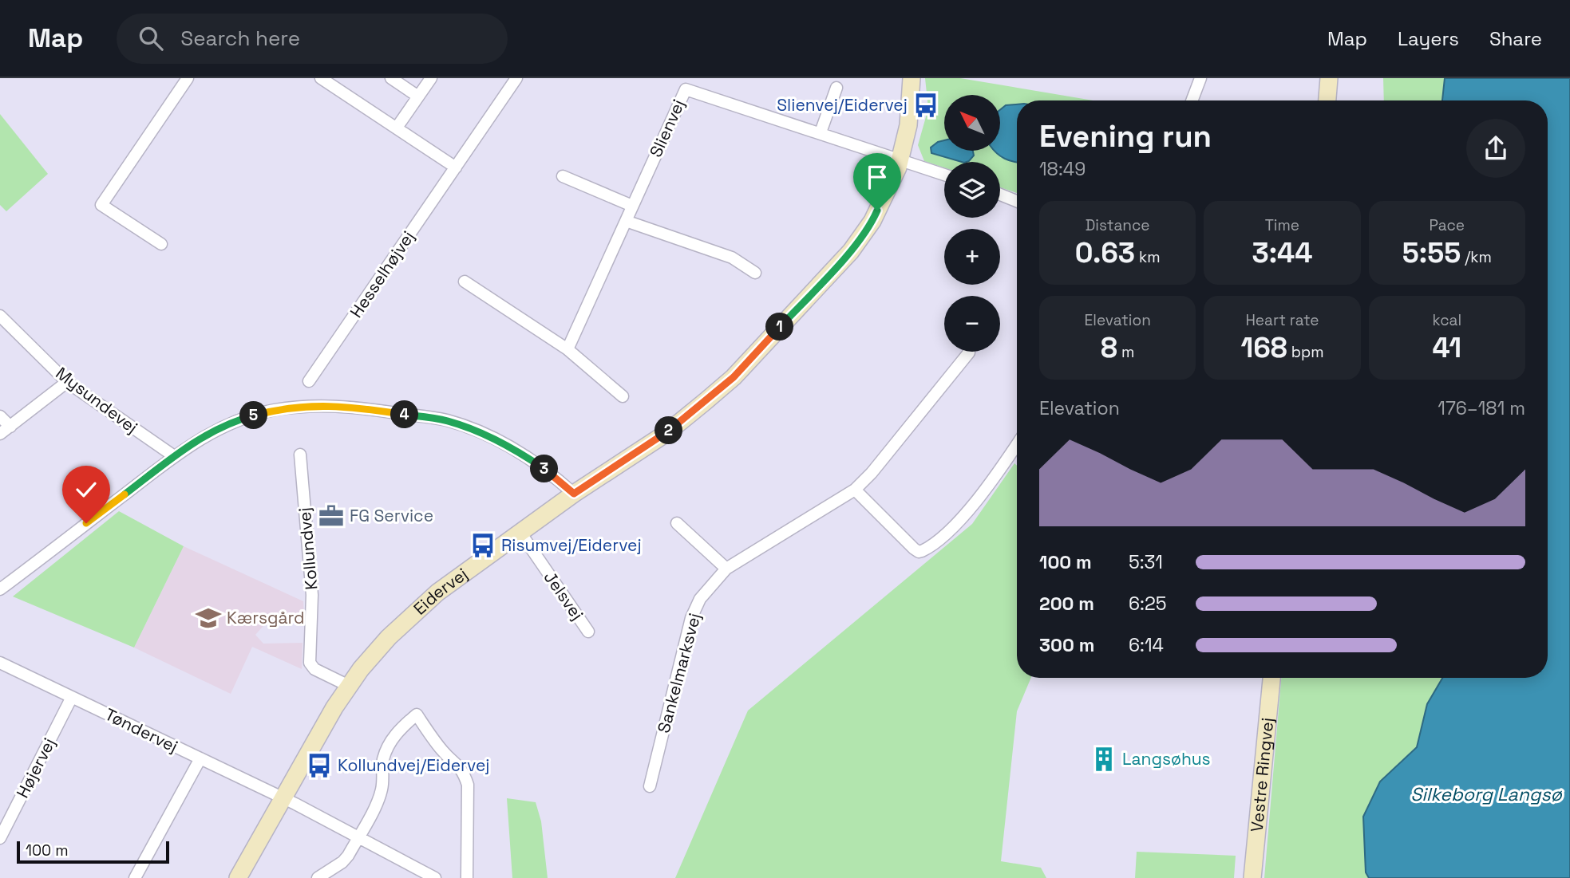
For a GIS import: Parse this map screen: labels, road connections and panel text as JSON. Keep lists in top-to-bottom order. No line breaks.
{"streets":{"street":["Slienvej","Hesselhøjvej","Mysundevej","Kollundvej","Eidervej","Jelsvej","Sankelmarksvej","Tøndervej","Højervej","Vestre Ringvej"]},"crossings":[["Slienvej","Eidervej"],["Kollundvej","Eidervej"],["Eidervej","Jelsvej"],["Eidervej","Tøndervej"],["Tøndervej","Højervej"]],"water":["Silkeborg Langsø"],"places":{"bus stop":["Slienvej/Eidervej","Risumvej/Eidervej","Kollundvej/Eidervej"],"office":["FG Service"],"school or university":["Kærsgård"],"building":["Langsøhus"]},"scale_bar":"100 m","north":"top left","page":{"header":"Map","search":"Search here","nav":["Map","Layers","Share"],"map_buttons":["+","−"],"heading":["Evening run","18:49"],"stats":[["Distance","0.63 km"],["Time","3:44"],["Pace","5:55 /km"],["Elevation","8 m"],["Heart rate","168 bpm"],["kcal","41"]],"pins":["1","4","5","2","3"],"chart":["Elevation","176–181 m"],"list":[{"name":"100 m","note":"5:31"},{"name":"200 m","note":"6:25"},{"name":"300 m","note":"6:14"}],"scale":"100 m"}}
